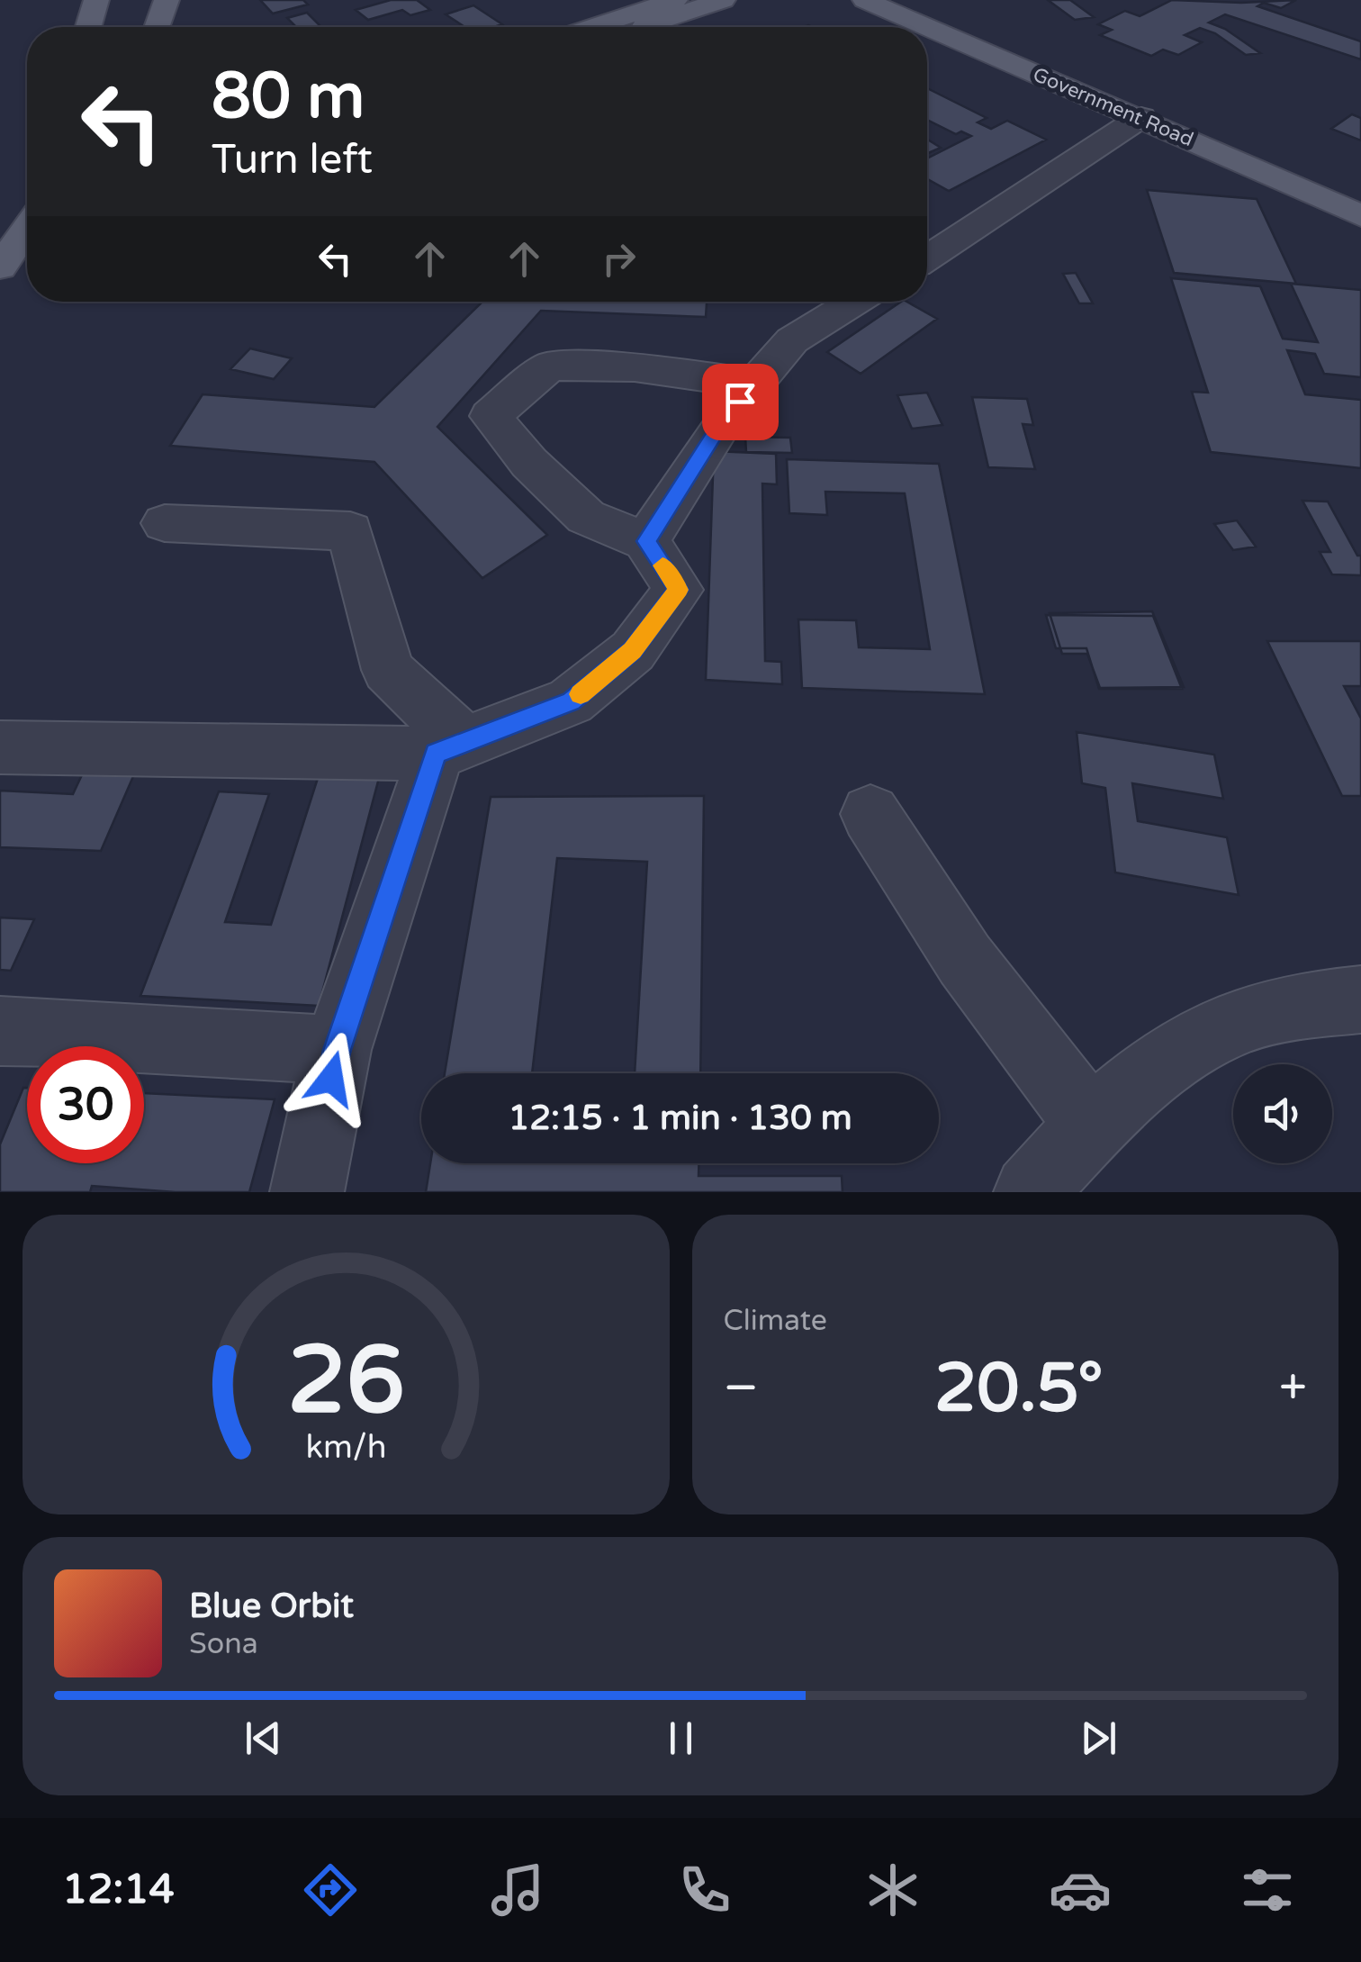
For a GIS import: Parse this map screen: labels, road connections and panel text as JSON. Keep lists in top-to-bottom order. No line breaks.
{"streets":{"main road":["Government Road"]},"page":{"turn":["80 m","Turn left"],"limit":"30","trip":"12:15 · 1 min · 130 m","tile":"Climate","heat":["−","20.5°","+"],"song":["Blue Orbit","Sona"],"tabs":"12:14","gauge":["26","km/h"]}}
